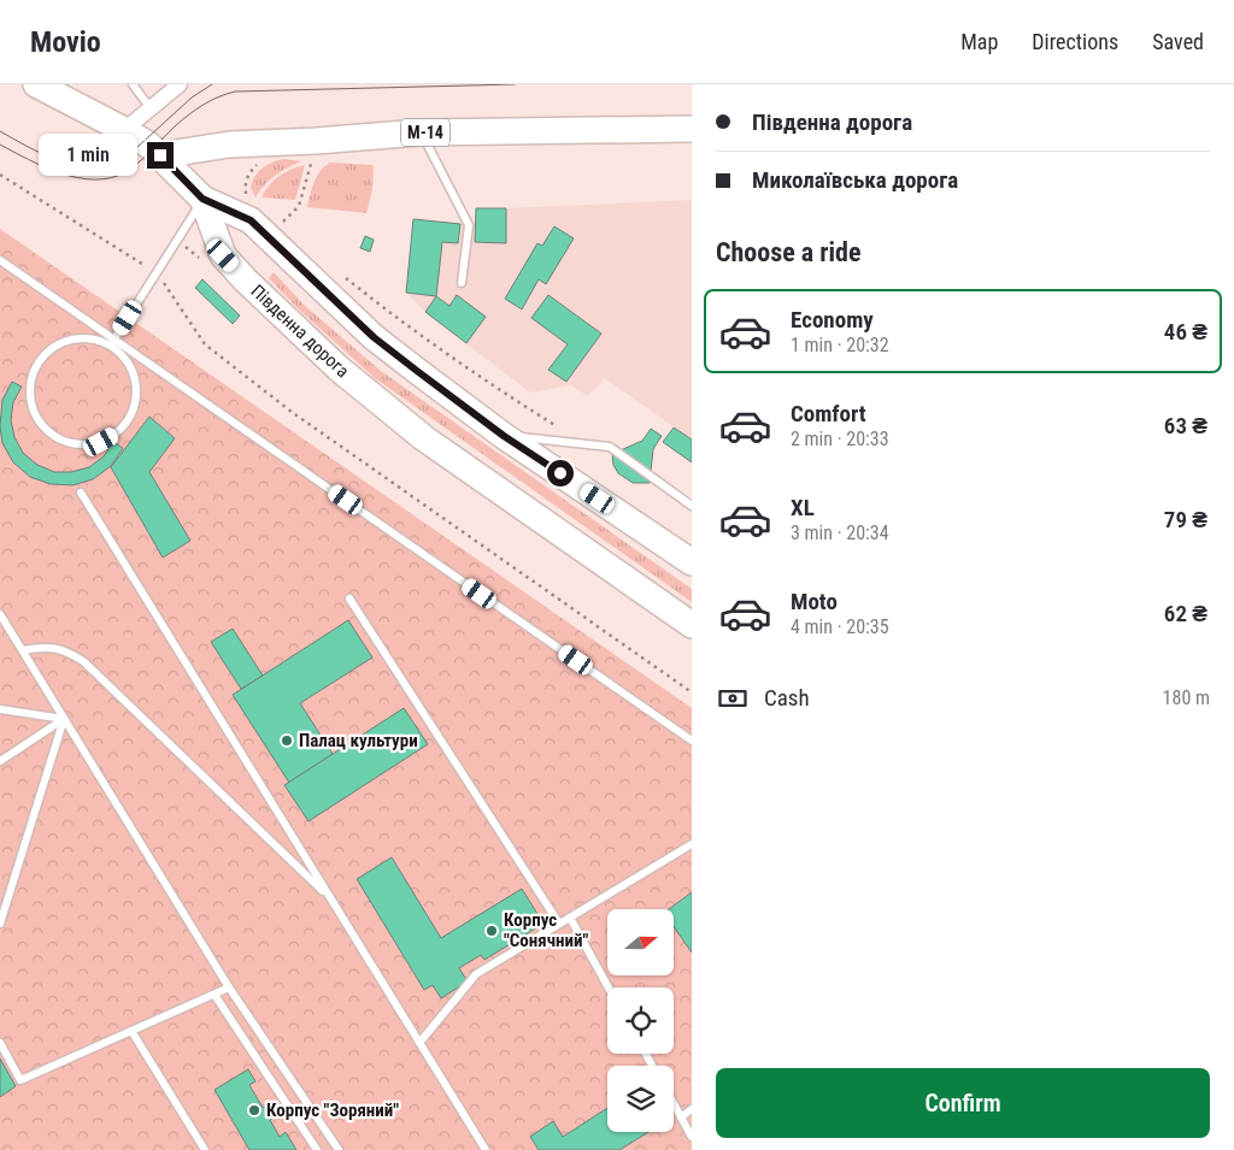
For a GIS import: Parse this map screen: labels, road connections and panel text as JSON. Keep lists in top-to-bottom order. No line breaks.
{"streets":{"main road":["М-14","Південна дорога"]},"places":["Палац культури","Корпус \"Сонячний\"","Корпус \"Зоряний\""],"north":"right","page":{"header":"Movio","nav":["Map","Directions","Saved"],"banner":["Південна дорога","Миколаївська дорога"],"bubble":"1 min","heading":"Choose a ride","list":[{"name":"Economy","note":"1 min · 20:32","value":"46 ₴"},{"name":"Comfort","note":"2 min · 20:33","value":"63 ₴"},{"name":"XL","note":"3 min · 20:34","value":"79 ₴"},{"name":"Moto","note":"4 min · 20:35","value":"62 ₴"}],"pay":["Cash","180 m"],"buttons":"Confirm"}}
